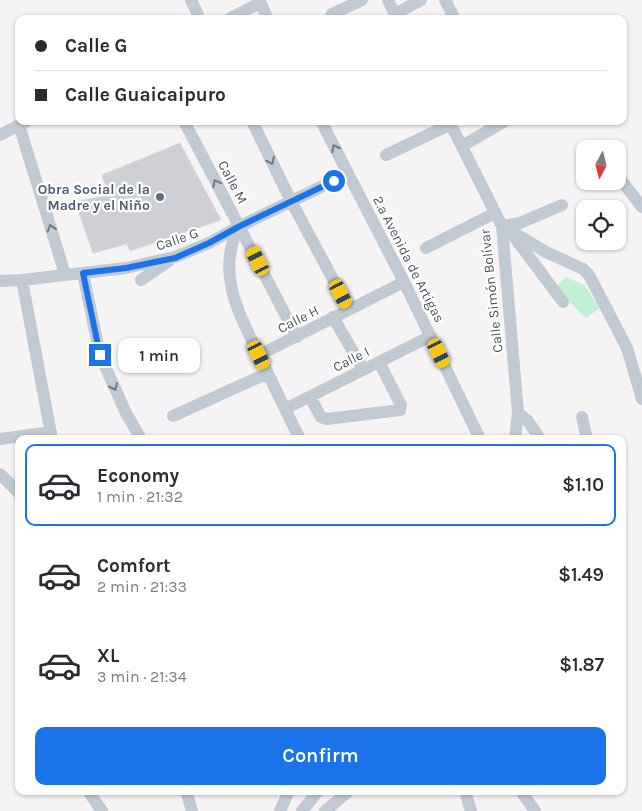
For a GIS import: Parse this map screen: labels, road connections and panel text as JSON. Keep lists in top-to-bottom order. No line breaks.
{"streets":{"street":["Calle M","Calle G","2.ª Avenida de Artigas","Calle Simón Bolívar","Calle H","Calle I"]},"crossings":[["Calle M","Calle G"],["Calle M","Calle H"],["Calle G","2.ª Avenida de Artigas"],["2.ª Avenida de Artigas","Calle H"],["2.ª Avenida de Artigas","Calle I"]],"places":["Obra Social de la Madre y el Niño"],"north":"bottom","page":{"banner":["Calle G","Calle Guaicaipuro"],"bubble":"1 min","list":[{"name":"Economy","note":"1 min · 21:32","value":"$1.10"},{"name":"Comfort","note":"2 min · 21:33","value":"$1.49"},{"name":"XL","note":"3 min · 21:34","value":"$1.87"}],"buttons":"Confirm"}}
